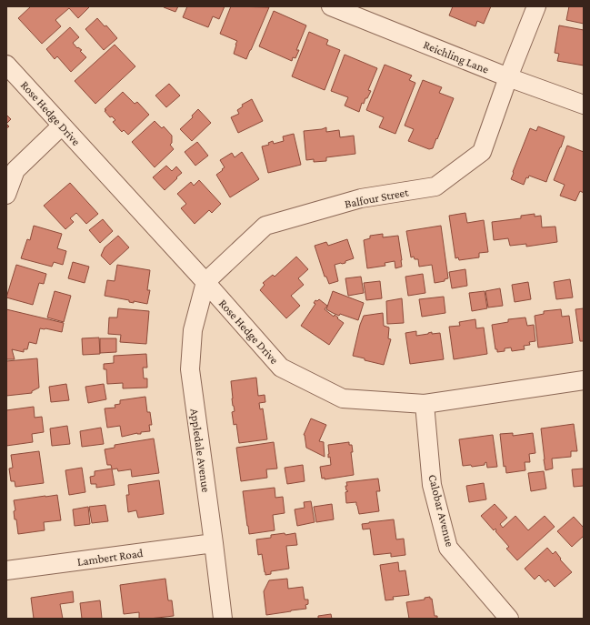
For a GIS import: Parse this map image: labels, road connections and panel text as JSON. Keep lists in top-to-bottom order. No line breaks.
{"streets":{"street":["Reichling Lane","Rose Hedge Drive","Balfour Street","Appledale Avenue","Calobar Avenue","Lambert Road"]},"crossings":[["Reichling Lane","Balfour Street"],["Rose Hedge Drive","Balfour Street"],["Rose Hedge Drive","Appledale Avenue"],["Rose Hedge Drive","Calobar Avenue"],["Balfour Street","Appledale Avenue"],["Appledale Avenue","Lambert Road"]]}
